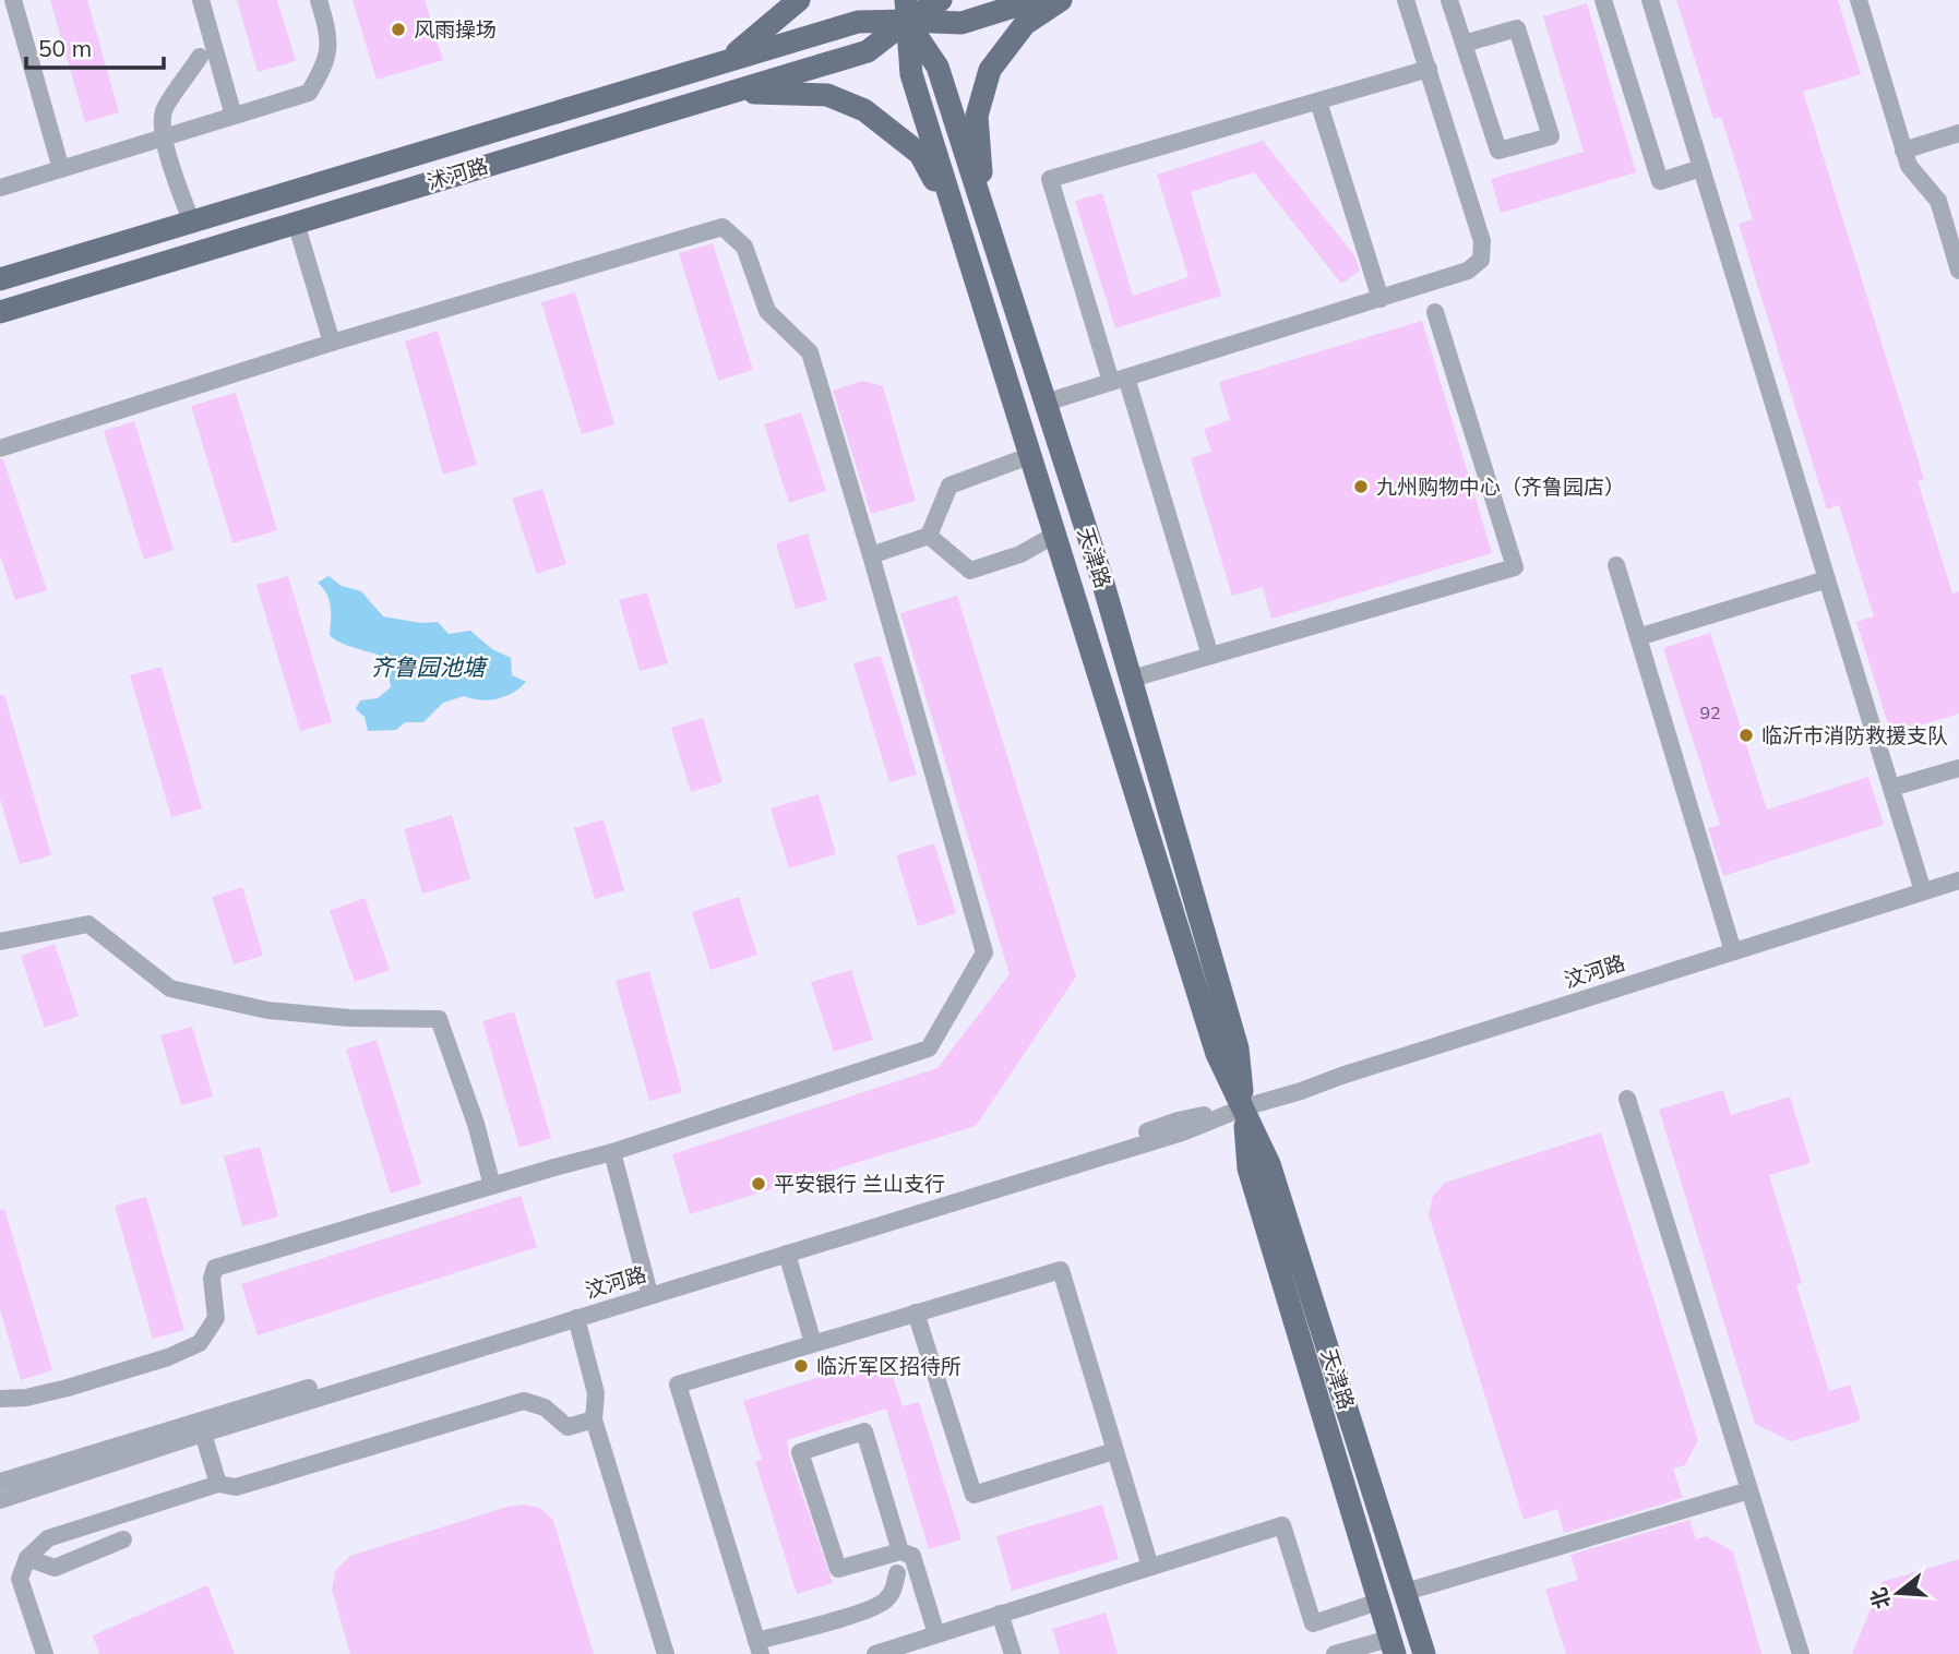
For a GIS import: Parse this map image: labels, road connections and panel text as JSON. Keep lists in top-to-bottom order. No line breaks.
{"streets":{"main road":["沭河路","天津路"],"street":["汶河路"]},"crossings":[["沭河路","天津路"],["天津路","汶河路"]],"water":["齐鲁园池塘"],"places":["风雨操场","九州购物中心（齐鲁园店）","临沂市消防救援支队","平安银行 兰山支行","临沂军区招待所"],"house_numbers":["92"],"scale_bar":"50 m","north":"left"}
